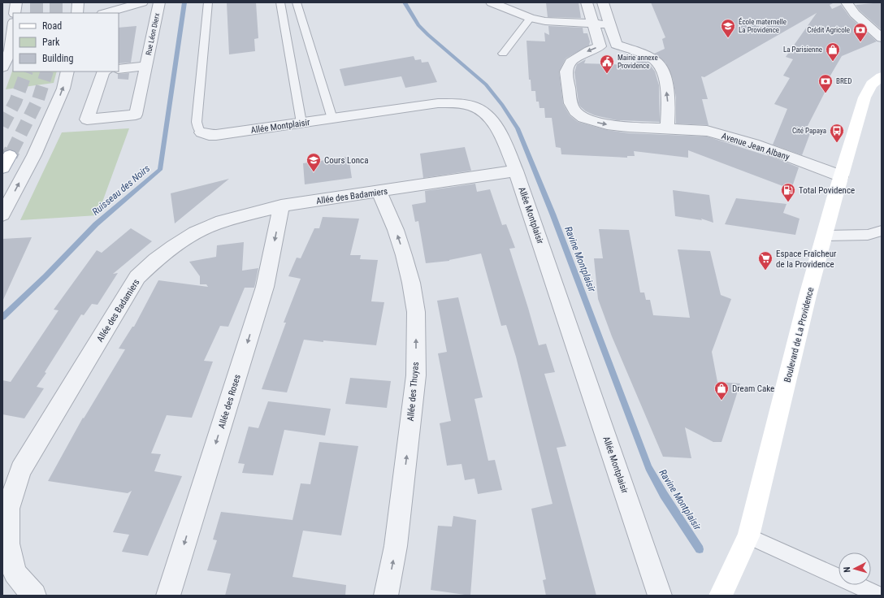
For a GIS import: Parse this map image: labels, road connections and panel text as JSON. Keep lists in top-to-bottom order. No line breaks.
{"streets":{"main road":["Boulevard de La Providence"],"street":["Rue Léon Dierx","Allée Montplaisir","Avenue Jean Albany","Allée des Badamiers","Allée des Thuyas","Allée des Roses"]},"crossings":[["Allée Montplaisir","Allée des Badamiers"],["Avenue Jean Albany","Boulevard de La Providence"],["Allée des Badamiers","Allée des Thuyas"],["Allée des Badamiers","Allée des Roses"]],"one_way":["Allée des Thuyas","Allée des Roses"],"water":["Ruisseau des Noirs","Ravine Montplaisir"],"places":{"school or university":["École maternelle La Providence","Cours Lonca"],"bank":["Crédit Agricole","BRED"],"shop":["La Parisienne","Dream Cake"],"public building":["Mairie annexe Providence"],"bus stop":["Cité Papaya"],"fuel station":["Total Povidence"],"supermarket":["Espace Fraîcheur de la Providence"]},"legend":["Road","Park","Building"],"north":"left"}
